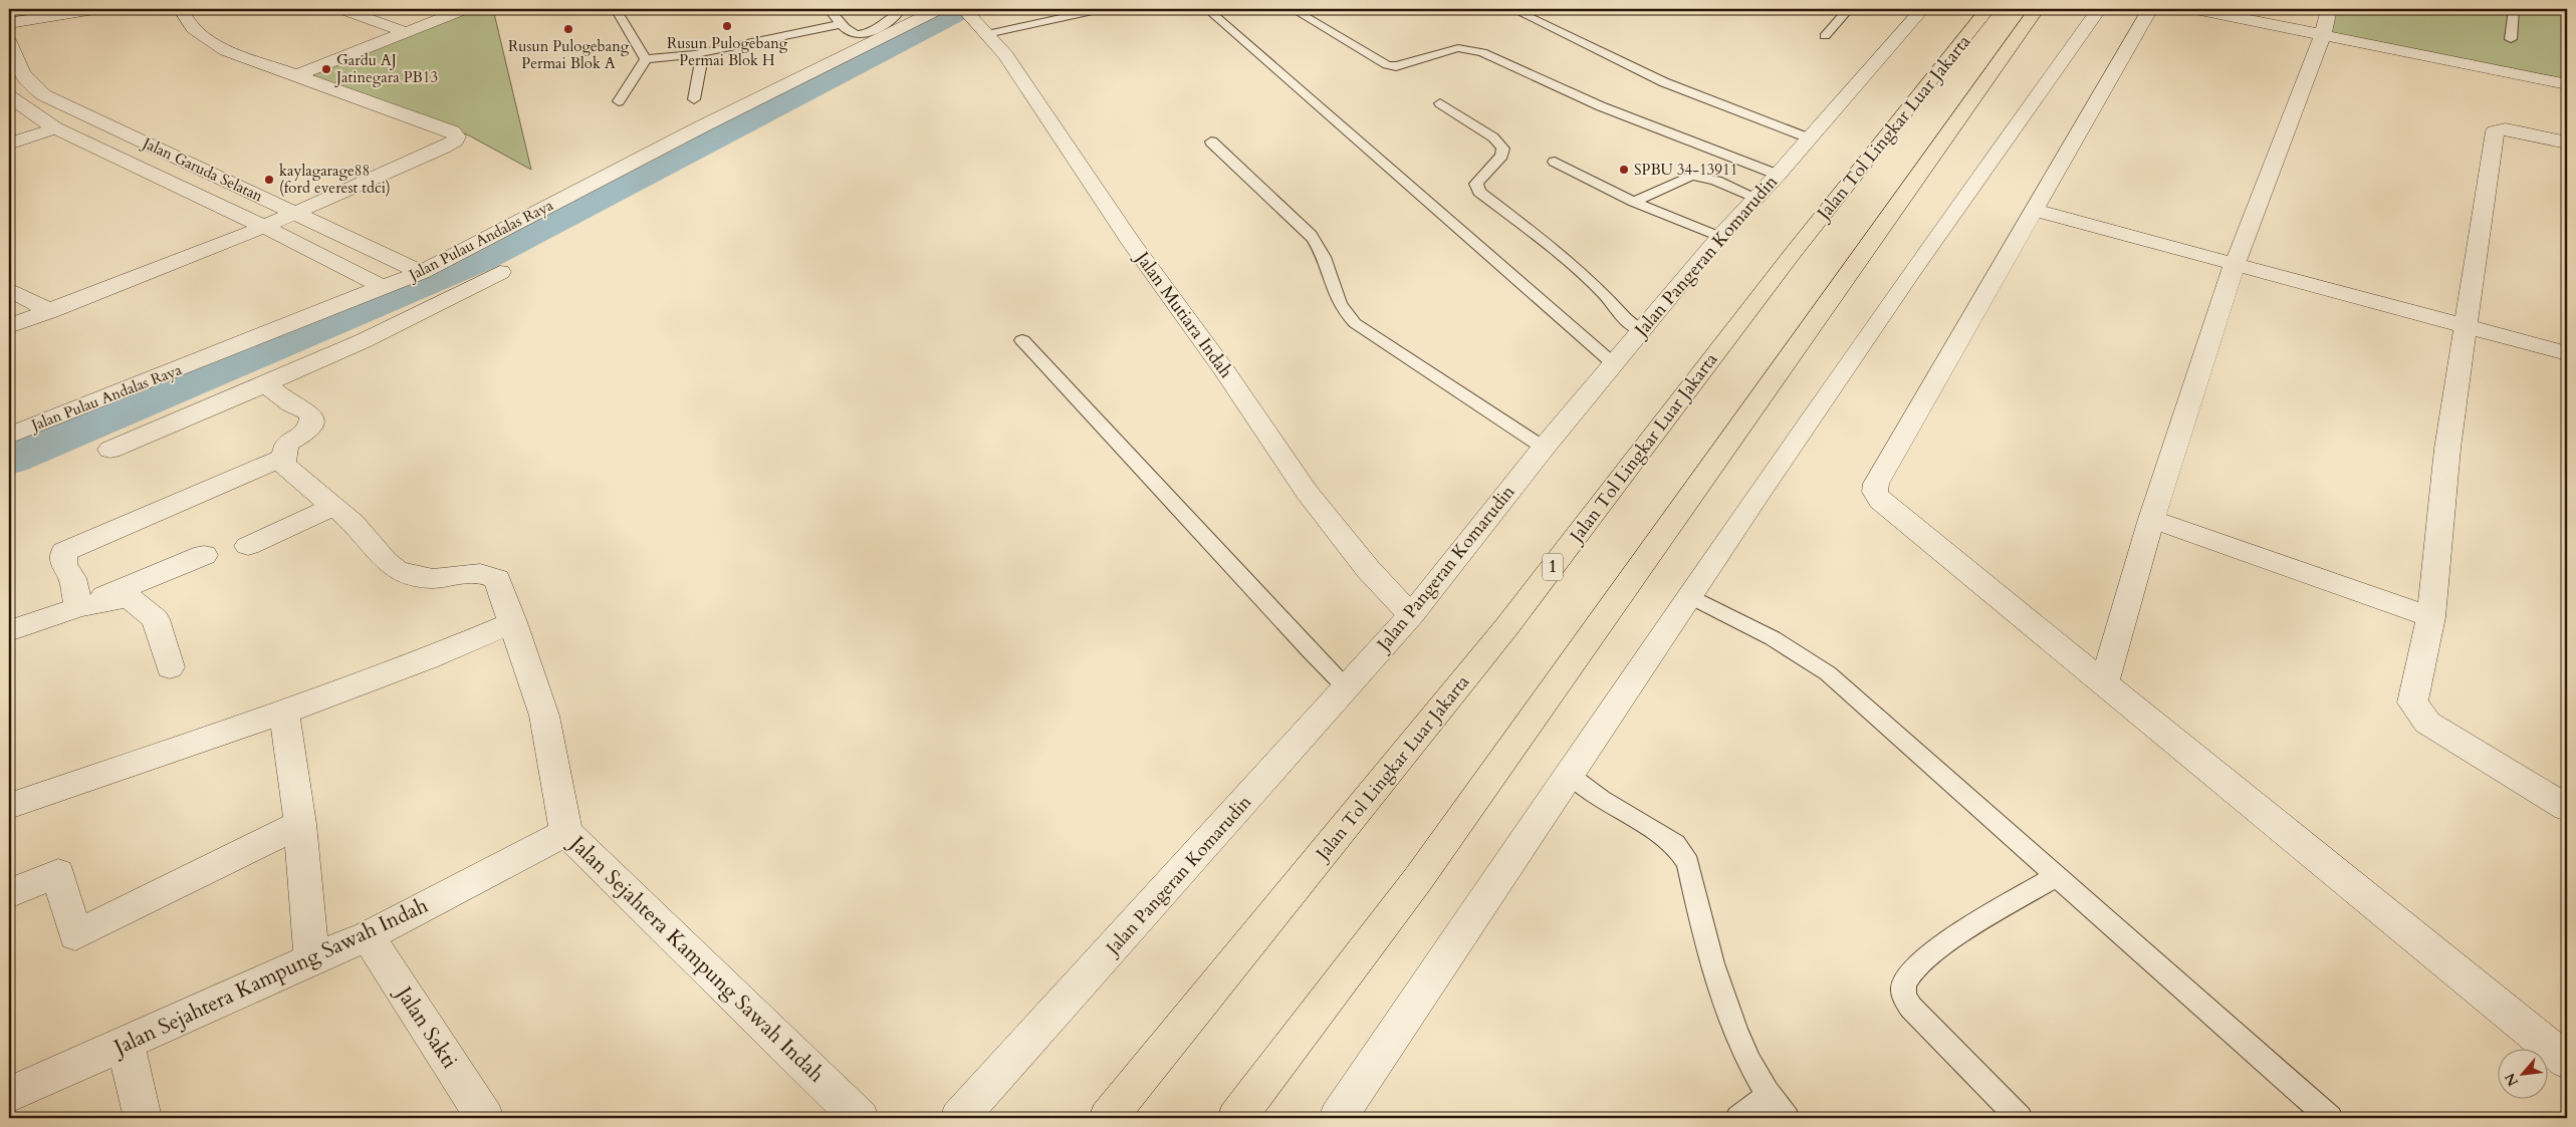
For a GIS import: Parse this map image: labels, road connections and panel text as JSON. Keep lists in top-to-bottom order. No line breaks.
{"streets":{"highway":["Jalan Tol Lingkar Luar Jakarta","1"],"street":["Jalan Garuda Selatan","Jalan Pulau Andalas Raya","Jalan Pangeran Komarudin","Jalan Mutiara Indah","Jalan Sejahtera Kampung Sawah Indah","Jalan Sakti"]},"crossings":[["Jalan Garuda Selatan","Jalan Pulau Andalas Raya"],["Jalan Pangeran Komarudin","Jalan Mutiara Indah"],["Jalan Sejahtera Kampung Sawah Indah","Jalan Sakti"]],"places":["Rusun Pulogebang Permai Blok H","Rusun Pulogebang Permai Blok A","Gardu AJ Jatinegara PB13","SPBU 34-13911","kaylagarage88 (ford everest tdci)"],"north":"bottom left"}
